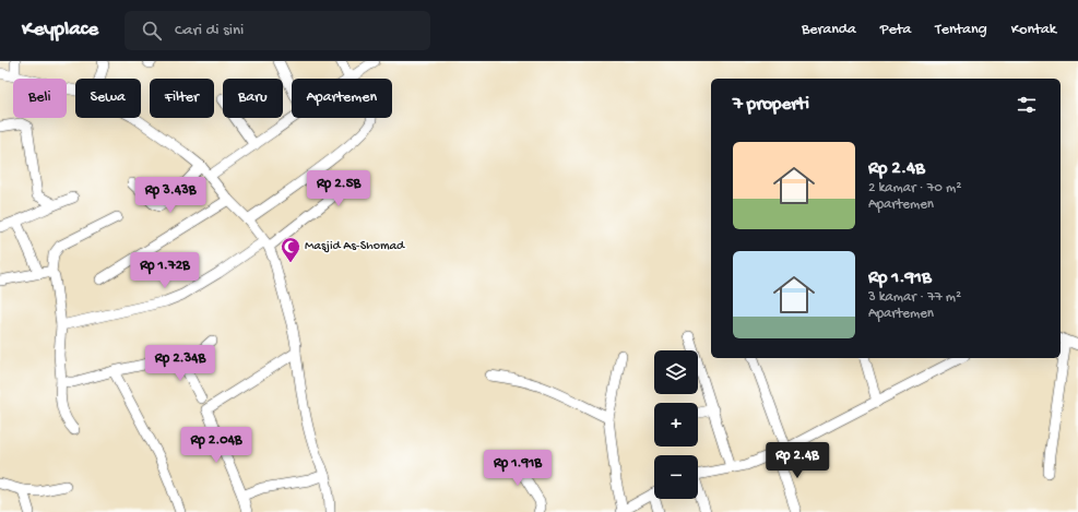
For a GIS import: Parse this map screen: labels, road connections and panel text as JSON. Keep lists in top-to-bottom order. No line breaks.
{"places":{"mosque":["Masjid As-Shomad"]},"page":{"header":"Keyplace","search":"Cari di sini","nav":["Beranda","Peta","Tentang","Kontak"],"chip":["Beli","Sewa","Filter","Baru","Apartemen"],"heading":"7 properti","list":[{"name":"Rp 2.4B","note":"2 kamar · 70 m² · Apartemen"},{"name":"Rp 1.91B","note":"3 kamar · 77 m² · Apartemen"}],"price":["Rp 2.5B","Rp 3.43B","Rp 1.72B","Rp 2.34B","Rp 2.04B","Rp 2.4B","Rp 1.91B"],"map_buttons":["+","−"]}}
